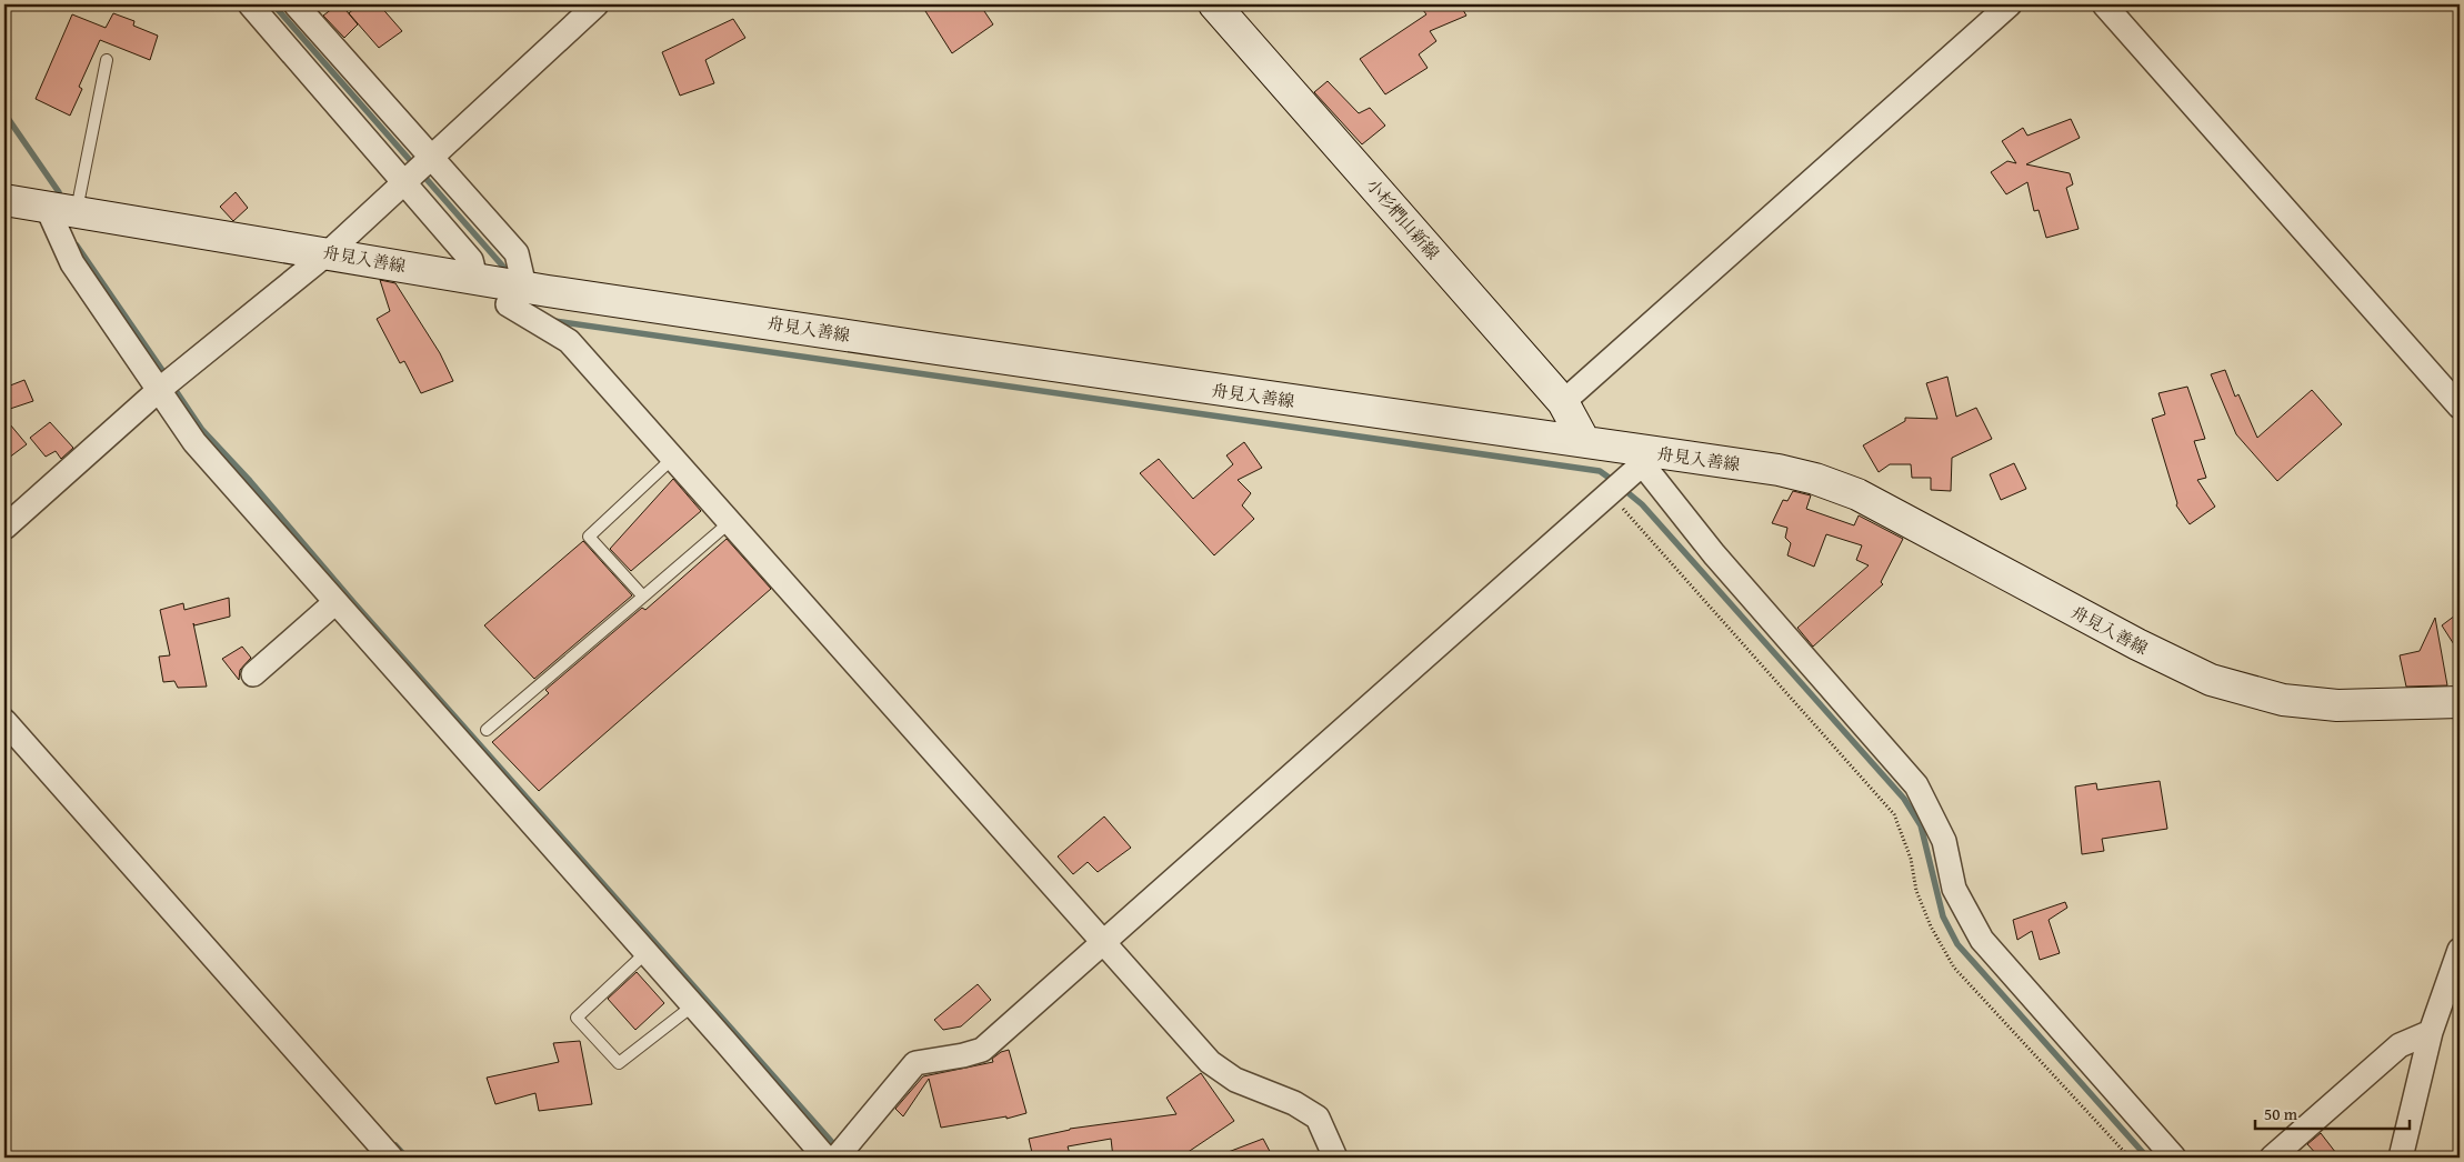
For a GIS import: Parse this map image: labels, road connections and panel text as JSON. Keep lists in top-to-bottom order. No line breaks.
{"streets":{"main road":["小杉椚山新線","舟見入善線"]},"crossings":[["小杉椚山新線","舟見入善線"]],"scale_bar":"50 m"}
